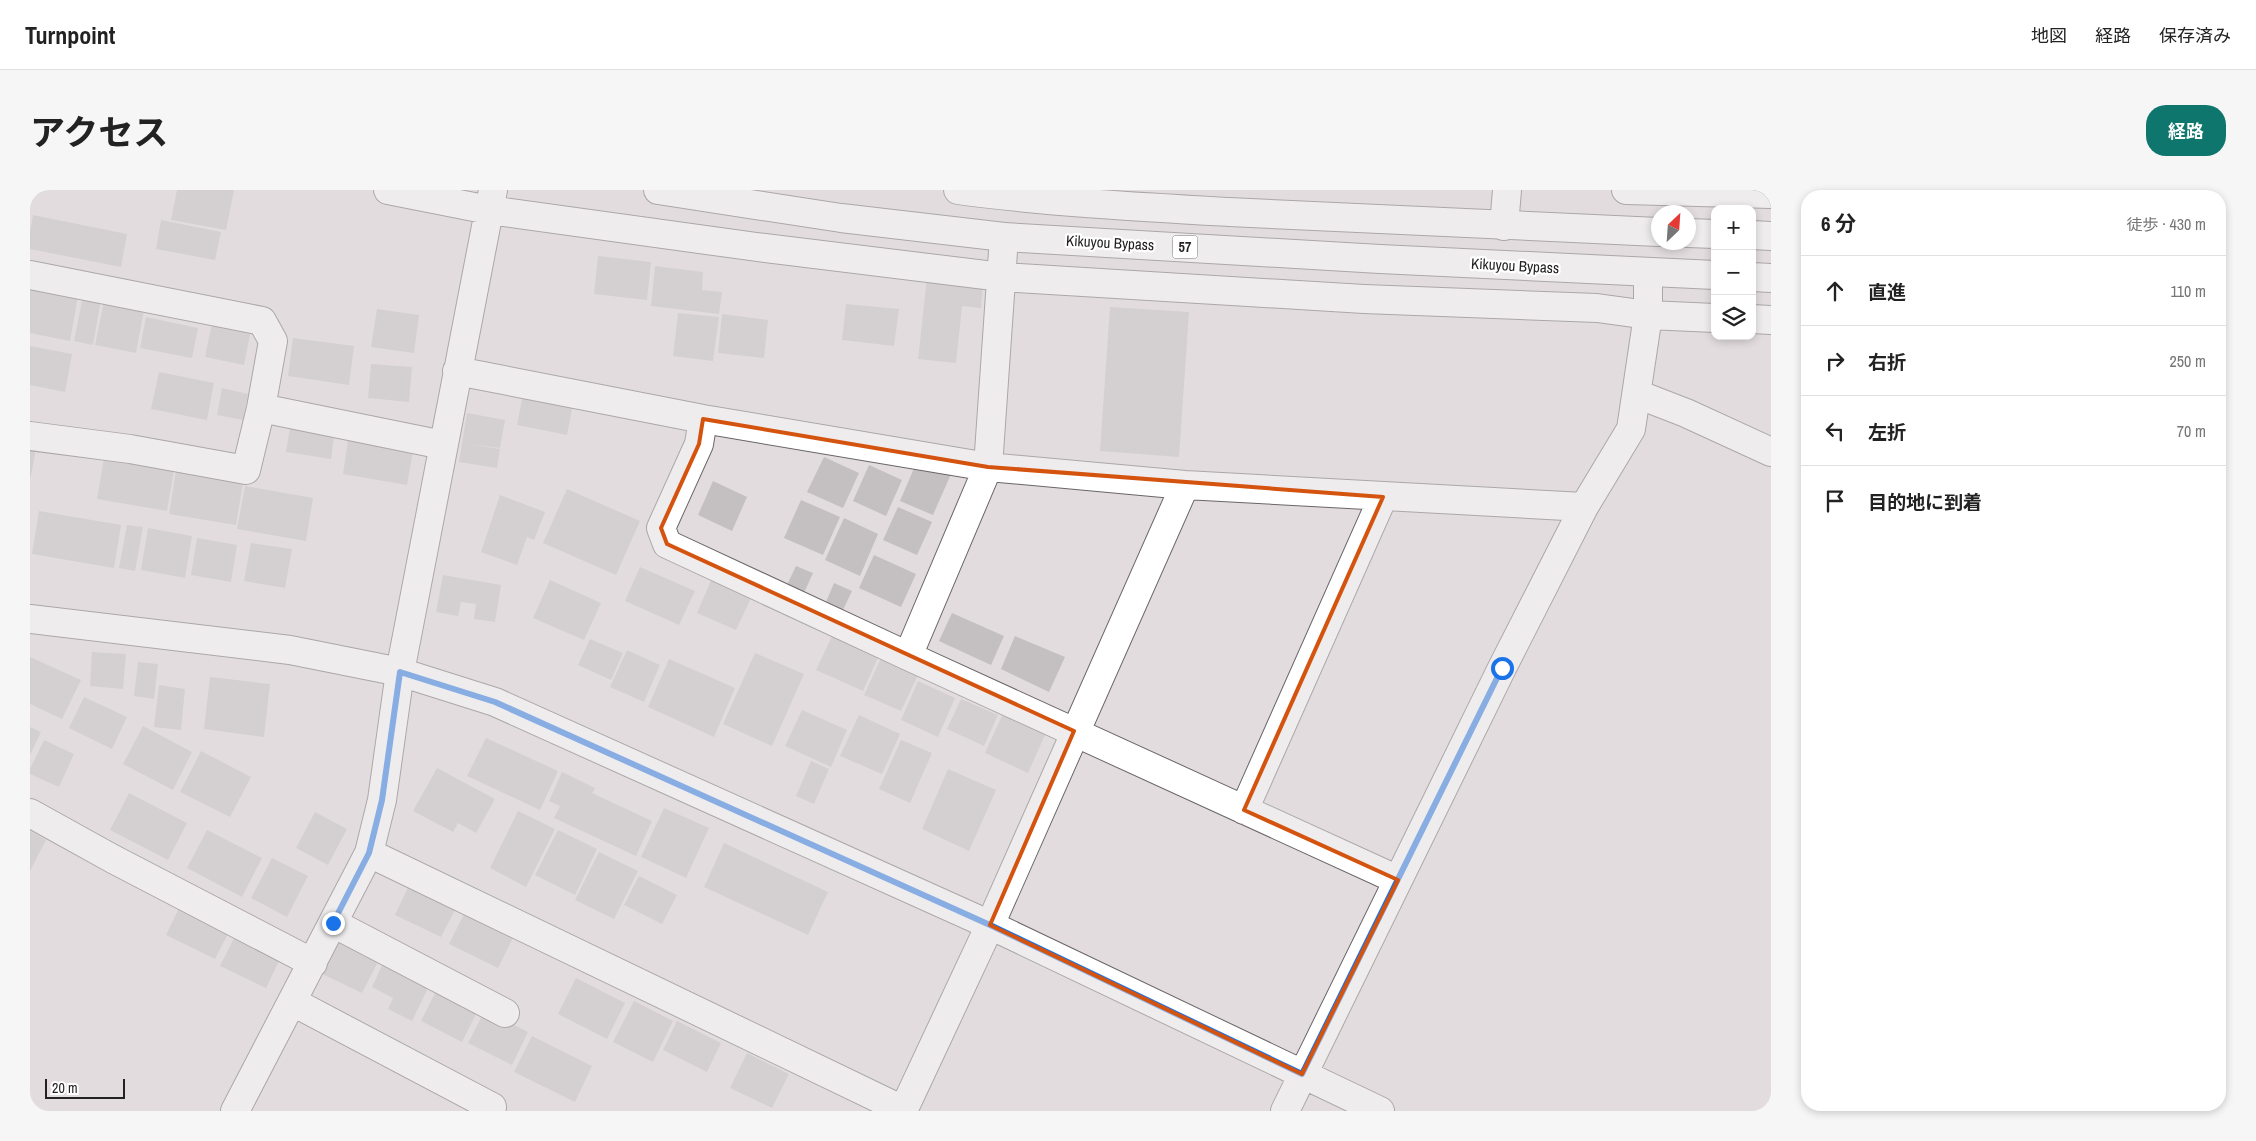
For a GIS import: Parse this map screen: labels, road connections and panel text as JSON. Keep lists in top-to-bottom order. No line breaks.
{"streets":{"main road":["Kikuyou Bypass","57"]},"scale_bar":"20 m","north":"top right","page":{"header":"Turnpoint","nav":["地図","経路","保存済み"],"title":"アクセス","buttons":"経路","heading":["6 分","徒歩 · 430 m"],"map_buttons":["+","−"],"list":[["直進","110 m"],["右折","250 m"],["左折","70 m"],"目的地に到着"],"scale":"20 m"}}
